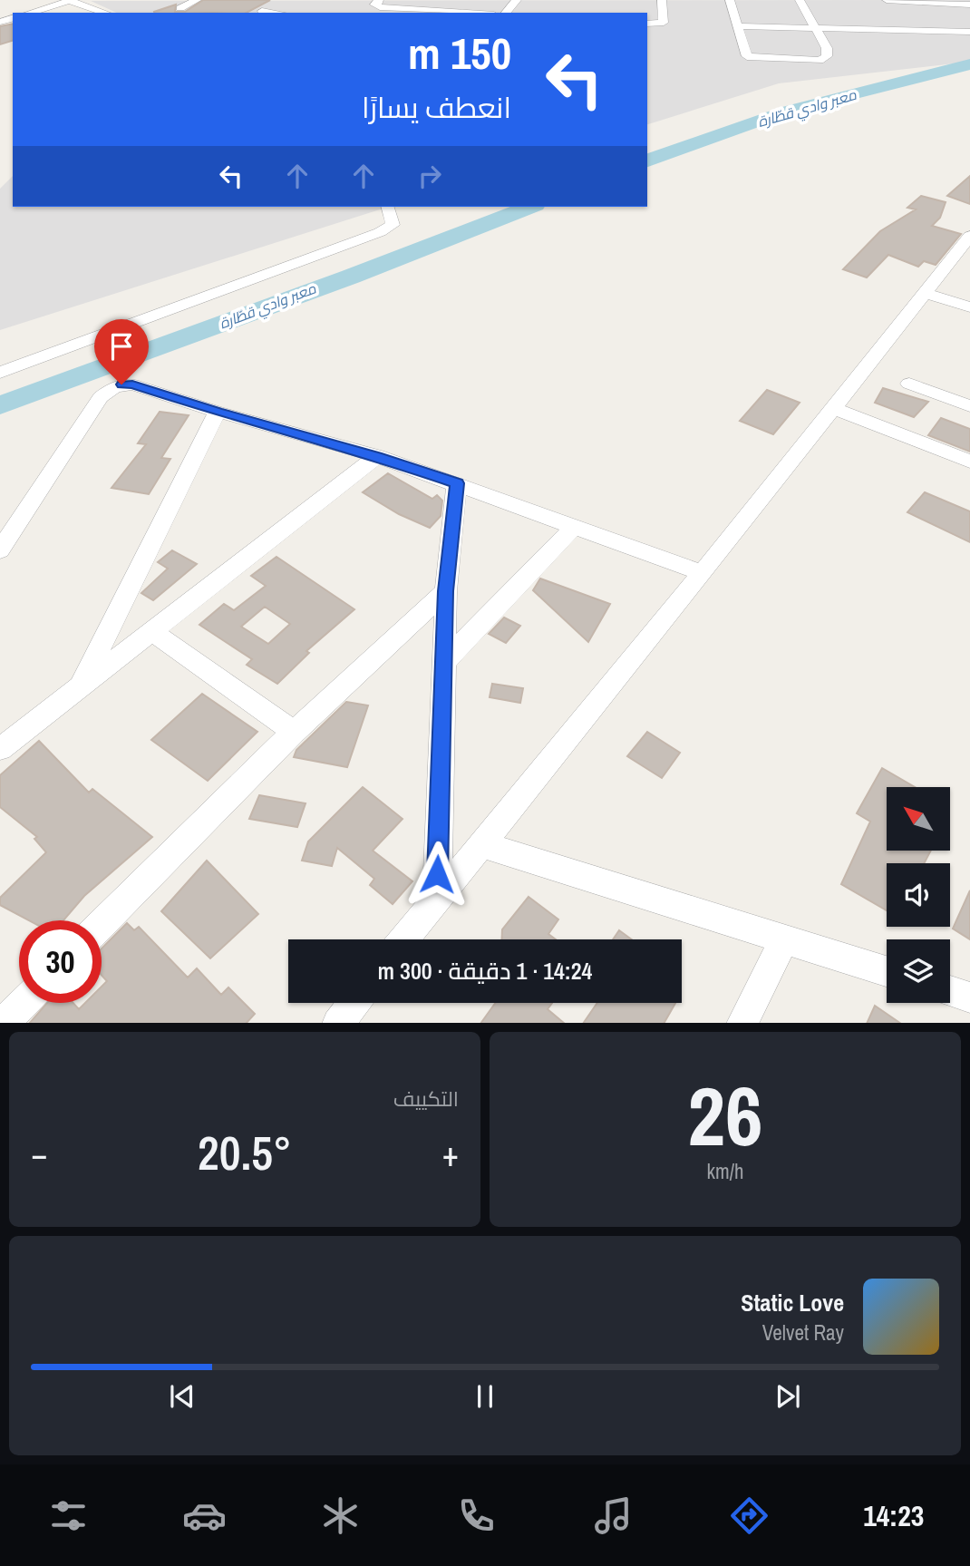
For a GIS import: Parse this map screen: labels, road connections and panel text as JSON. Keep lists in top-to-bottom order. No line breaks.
{"water":["معبر وادي قطّارة"],"north":"top left","page":{"turn":["150 m","انعطف يسارًا"],"limit":"30","trip":"14:24 · 1 دقيقة · 300 m","tile":[["26","km/h"],"التكييف"],"heat":["−","20.5°","+"],"song":["Static Love","Velvet Ray"],"tabs":"14:23"}}
